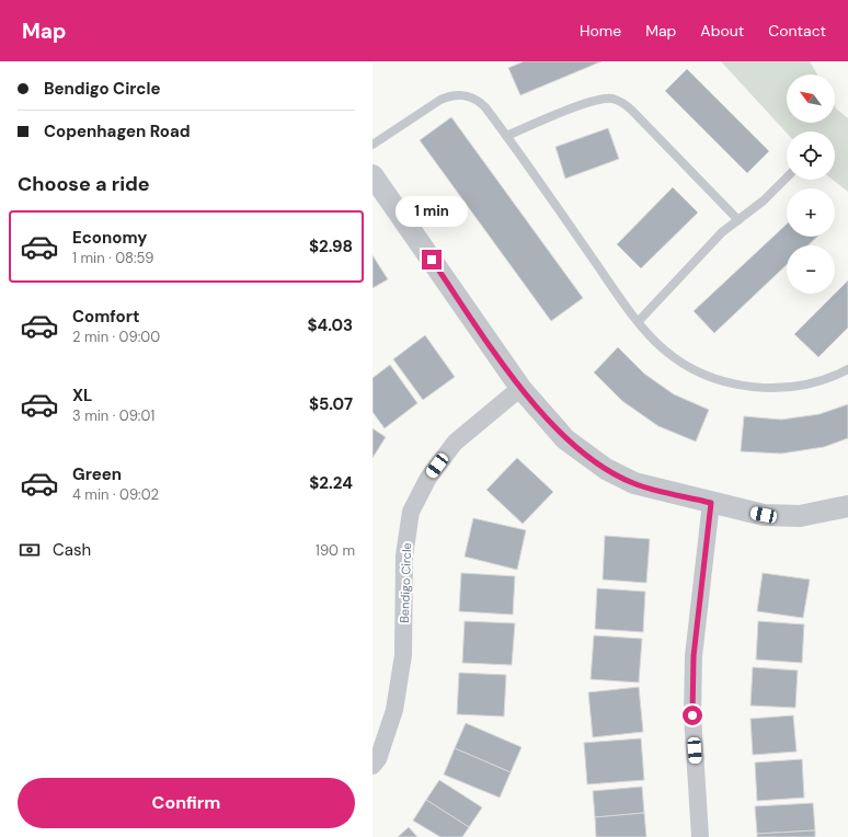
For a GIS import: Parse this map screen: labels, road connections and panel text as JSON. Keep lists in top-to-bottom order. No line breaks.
{"streets":{"street":["Bendigo Circle"]},"north":"top left","page":{"header":"Map","nav":["Home","Map","About","Contact"],"banner":["Bendigo Circle","Copenhagen Road"],"map_buttons":["+","−"],"heading":"Choose a ride","bubble":"1 min","list":[{"name":"Economy","note":"1 min · 08:59","value":"$2.98"},{"name":"Comfort","note":"2 min · 09:00","value":"$4.03"},{"name":"XL","note":"3 min · 09:01","value":"$5.07"},{"name":"Green","note":"4 min · 09:02","value":"$2.24"}],"pay":["Cash","190 m"],"buttons":"Confirm"}}
